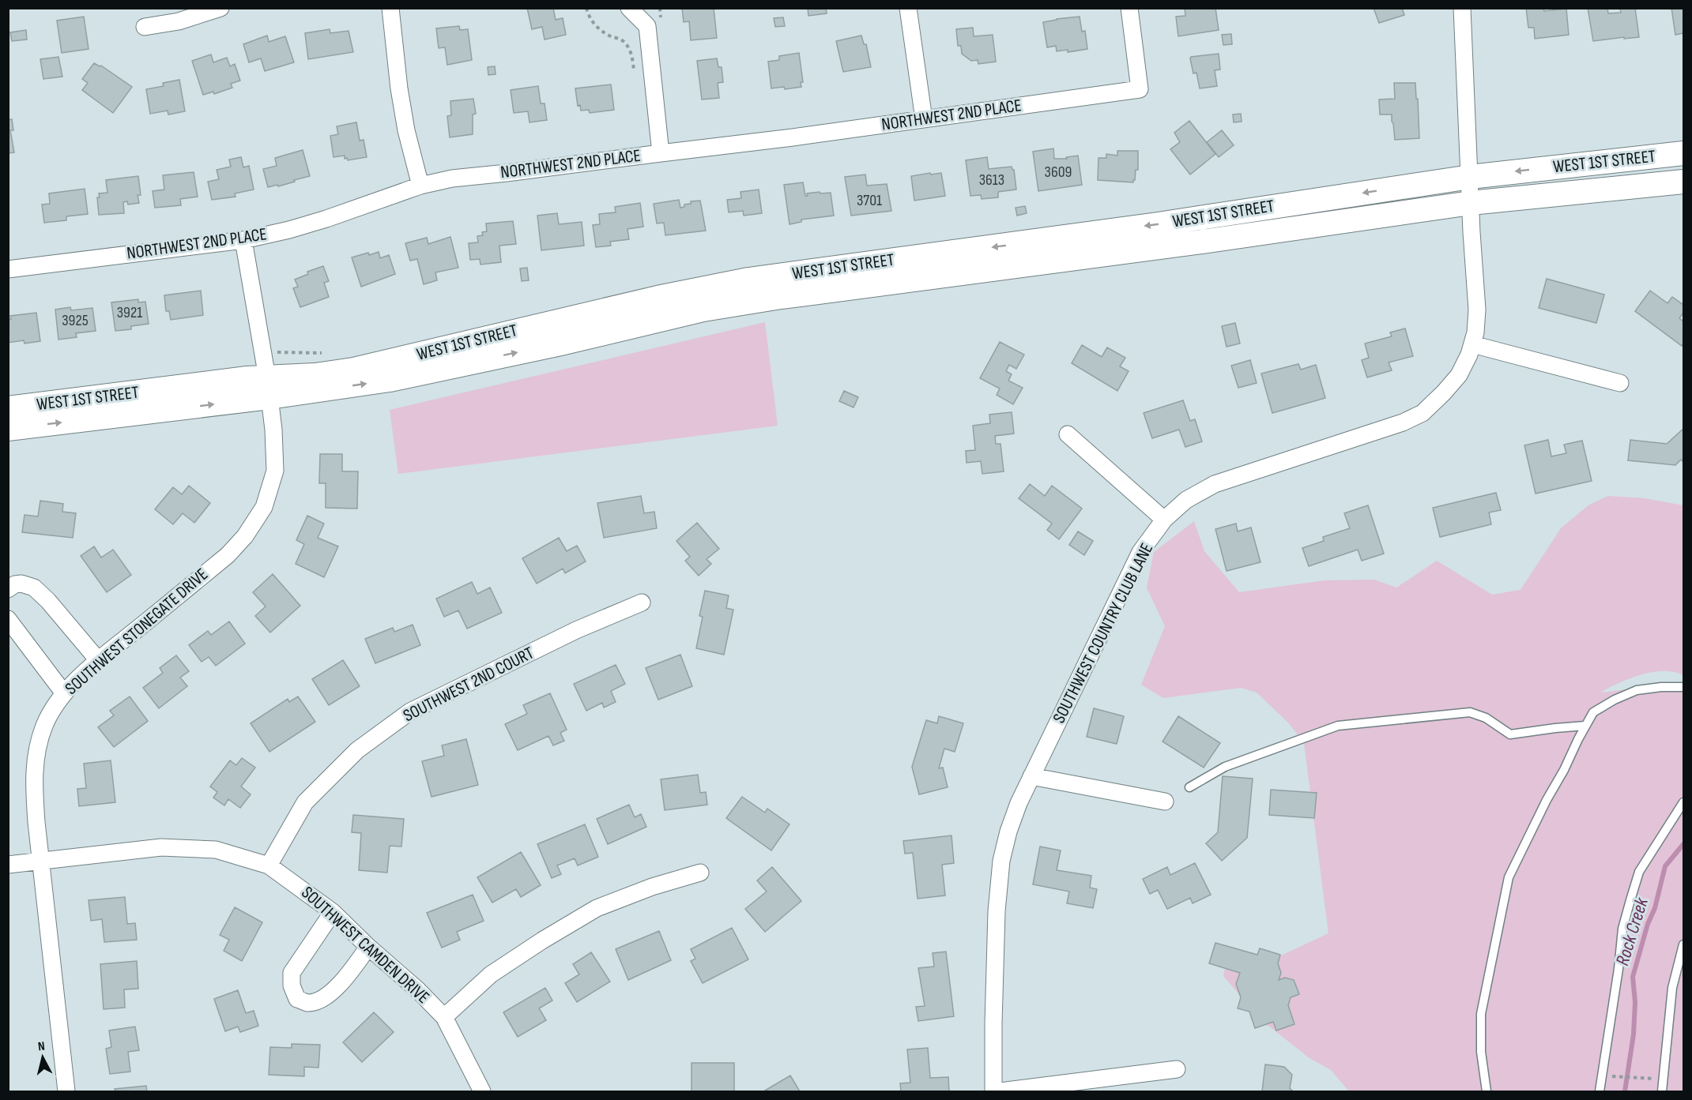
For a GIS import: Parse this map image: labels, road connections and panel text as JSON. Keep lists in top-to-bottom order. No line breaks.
{"streets":{"main road":["WEST 1ST STREET"],"street":["NORTHWEST 2ND PLACE","SOUTHWEST STONEGATE DRIVE","SOUTHWEST COUNTRY CLUB LANE","SOUTHWEST 2ND COURT","SOUTHWEST CAMDEN DRIVE"]},"crossings":[["NORTHWEST 2ND PLACE","SOUTHWEST STONEGATE DRIVE"],["WEST 1ST STREET","SOUTHWEST STONEGATE DRIVE"],["WEST 1ST STREET","SOUTHWEST COUNTRY CLUB LANE"],["SOUTHWEST STONEGATE DRIVE","SOUTHWEST CAMDEN DRIVE"],["SOUTHWEST 2ND COURT","SOUTHWEST CAMDEN DRIVE"]],"water":["Rock Creek"],"house_numbers":["3609","3613","3701","3921","3925"],"north":"top"}
